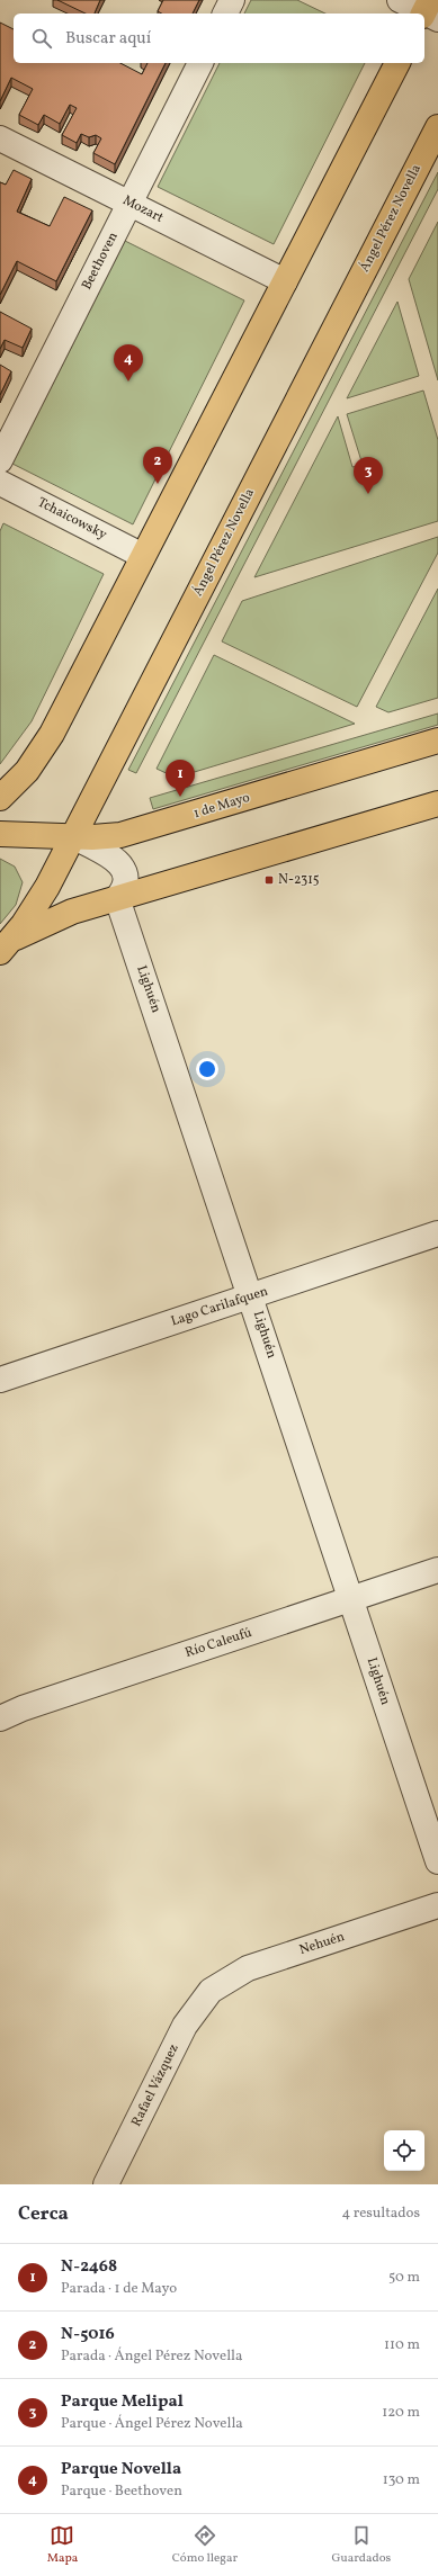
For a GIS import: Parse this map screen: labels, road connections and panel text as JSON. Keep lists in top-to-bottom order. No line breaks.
{"streets":{"main road":["Ángel Pérez Novella","1 de Mayo"],"street":["Mozart","Beethoven","Tchaicowsky","Lighuén","Lago Carilafquen","Río Caleufú","Nehuén","Rafael Vázquez"]},"crossings":[["Mozart","Beethoven"],["Ángel Pérez Novella","1 de Mayo"],["Lighuén","Lago Carilafquen"],["Lighuén","Río Caleufú"],["Nehuén","Rafael Vázquez"]],"places":{"transit":["N-2315"]},"page":{"search":"Buscar aquí","pins":["4","2","3","1"],"heading":["Cerca","4 resultados"],"list":[{"mark":"1","name":"N-2468","note":"Parada · 1 de Mayo","value":"50 m"},{"mark":"2","name":"N-5016","note":"Parada · Ángel Pérez Novella","value":"110 m"},{"mark":"3","name":"Parque Melipal","note":"Parque · Ángel Pérez Novella","value":"120 m"},{"mark":"4","name":"Parque Novella","note":"Parque · Beethoven","value":"130 m"}],"nav":["Mapa","Cómo llegar","Guardados"]}}
